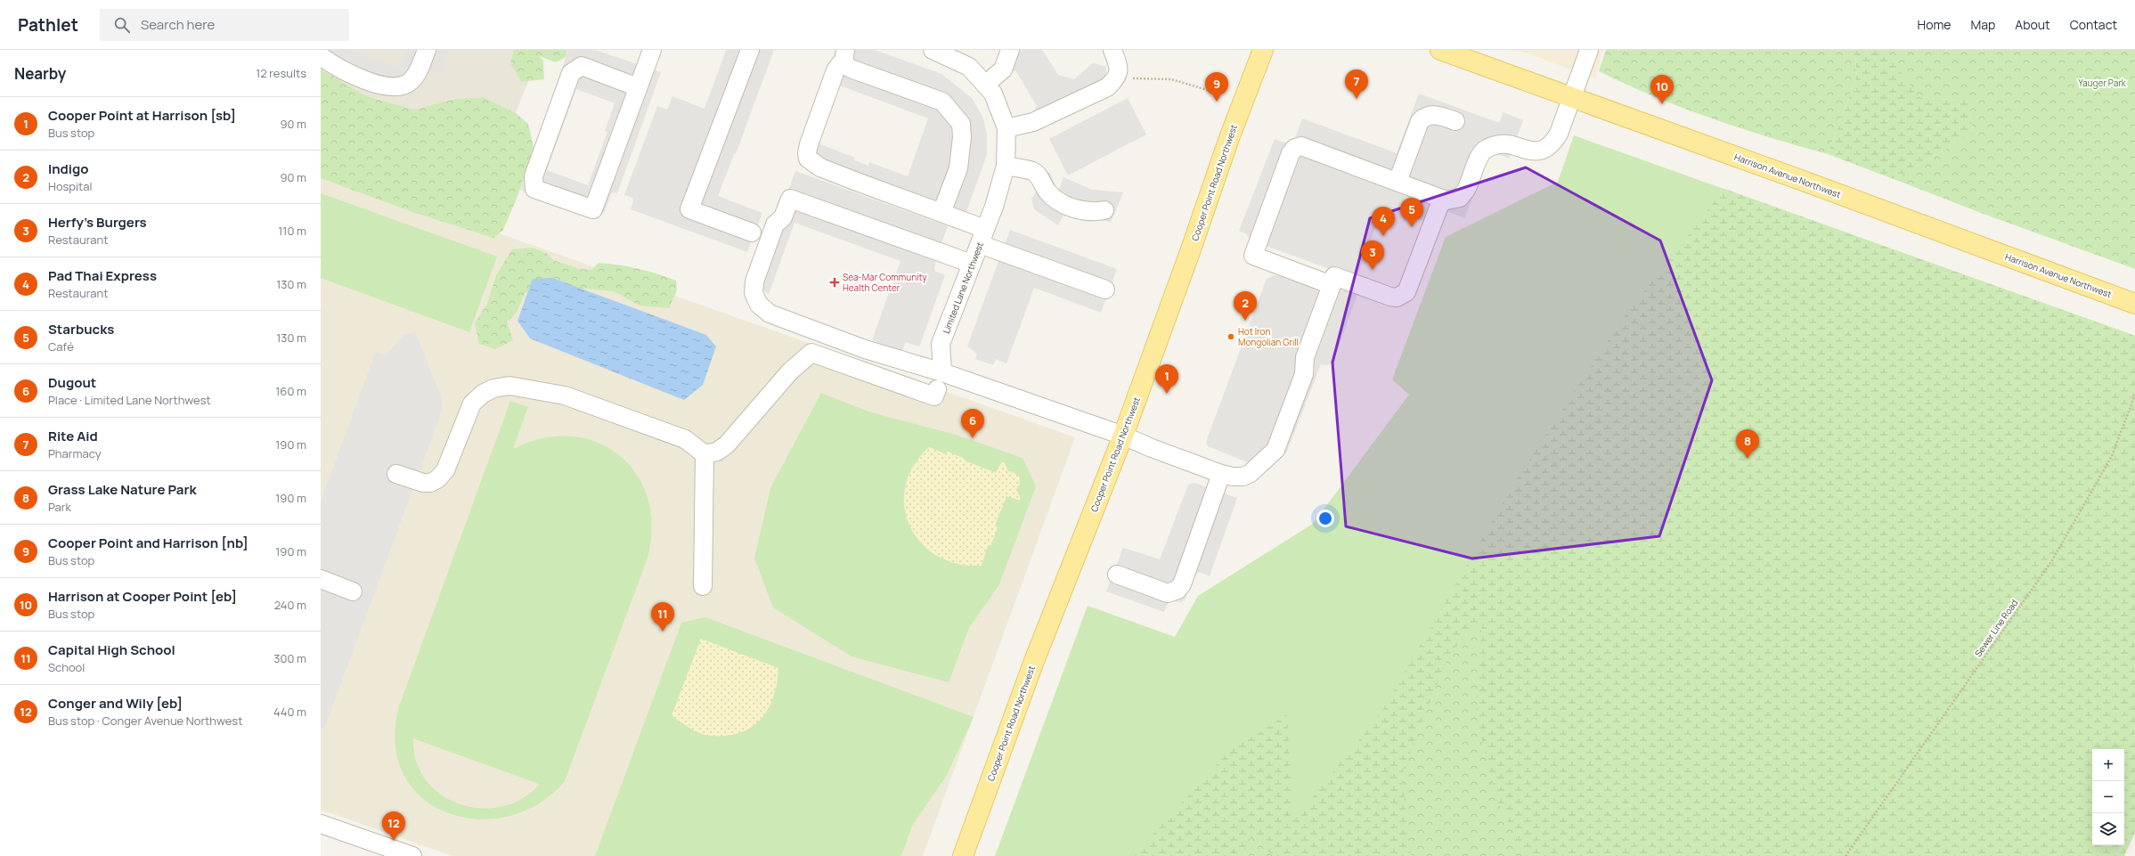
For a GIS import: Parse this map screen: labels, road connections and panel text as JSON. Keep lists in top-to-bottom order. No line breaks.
{"streets":{"main road":["Harrison Avenue Northwest","Cooper Point Road Northwest"],"street":["Limited Lane Northwest"],"path":["Sewer Line Road"]},"parks":["Yauger Park"],"places":{"health":["Sea-Mar Community Health Center"],"other":["Hot Iron Mongolian Grill"]},"page":{"header":"Pathlet","search":"Search here","nav":["Home","Map","About","Contact"],"heading":["Nearby","12 results"],"pins":["7","9","10","5","4","3","2","1","6","8","11","12"],"list":[{"mark":"1","name":"Cooper Point at Harrison [sb]","note":"Bus stop","value":"90 m"},{"mark":"2","name":"Indigo","note":"Hospital","value":"90 m"},{"mark":"3","name":"Herfy's Burgers","note":"Restaurant","value":"110 m"},{"mark":"4","name":"Pad Thai Express","note":"Restaurant","value":"130 m"},{"mark":"5","name":"Starbucks","note":"Café","value":"130 m"},{"mark":"6","name":"Dugout","note":"Place · Limited Lane Northwest","value":"160 m"},{"mark":"7","name":"Rite Aid","note":"Pharmacy","value":"190 m"},{"mark":"8","name":"Grass Lake Nature Park","note":"Park","value":"190 m"},{"mark":"9","name":"Cooper Point and Harrison [nb]","note":"Bus stop","value":"190 m"},{"mark":"10","name":"Harrison at Cooper Point [eb]","note":"Bus stop","value":"240 m"},{"mark":"11","name":"Capital High School","note":"School","value":"300 m"},{"mark":"12","name":"Conger and Wily [eb]","note":"Bus stop · Conger Avenue Northwest","value":"440 m"}],"map_buttons":["+","−"]}}
